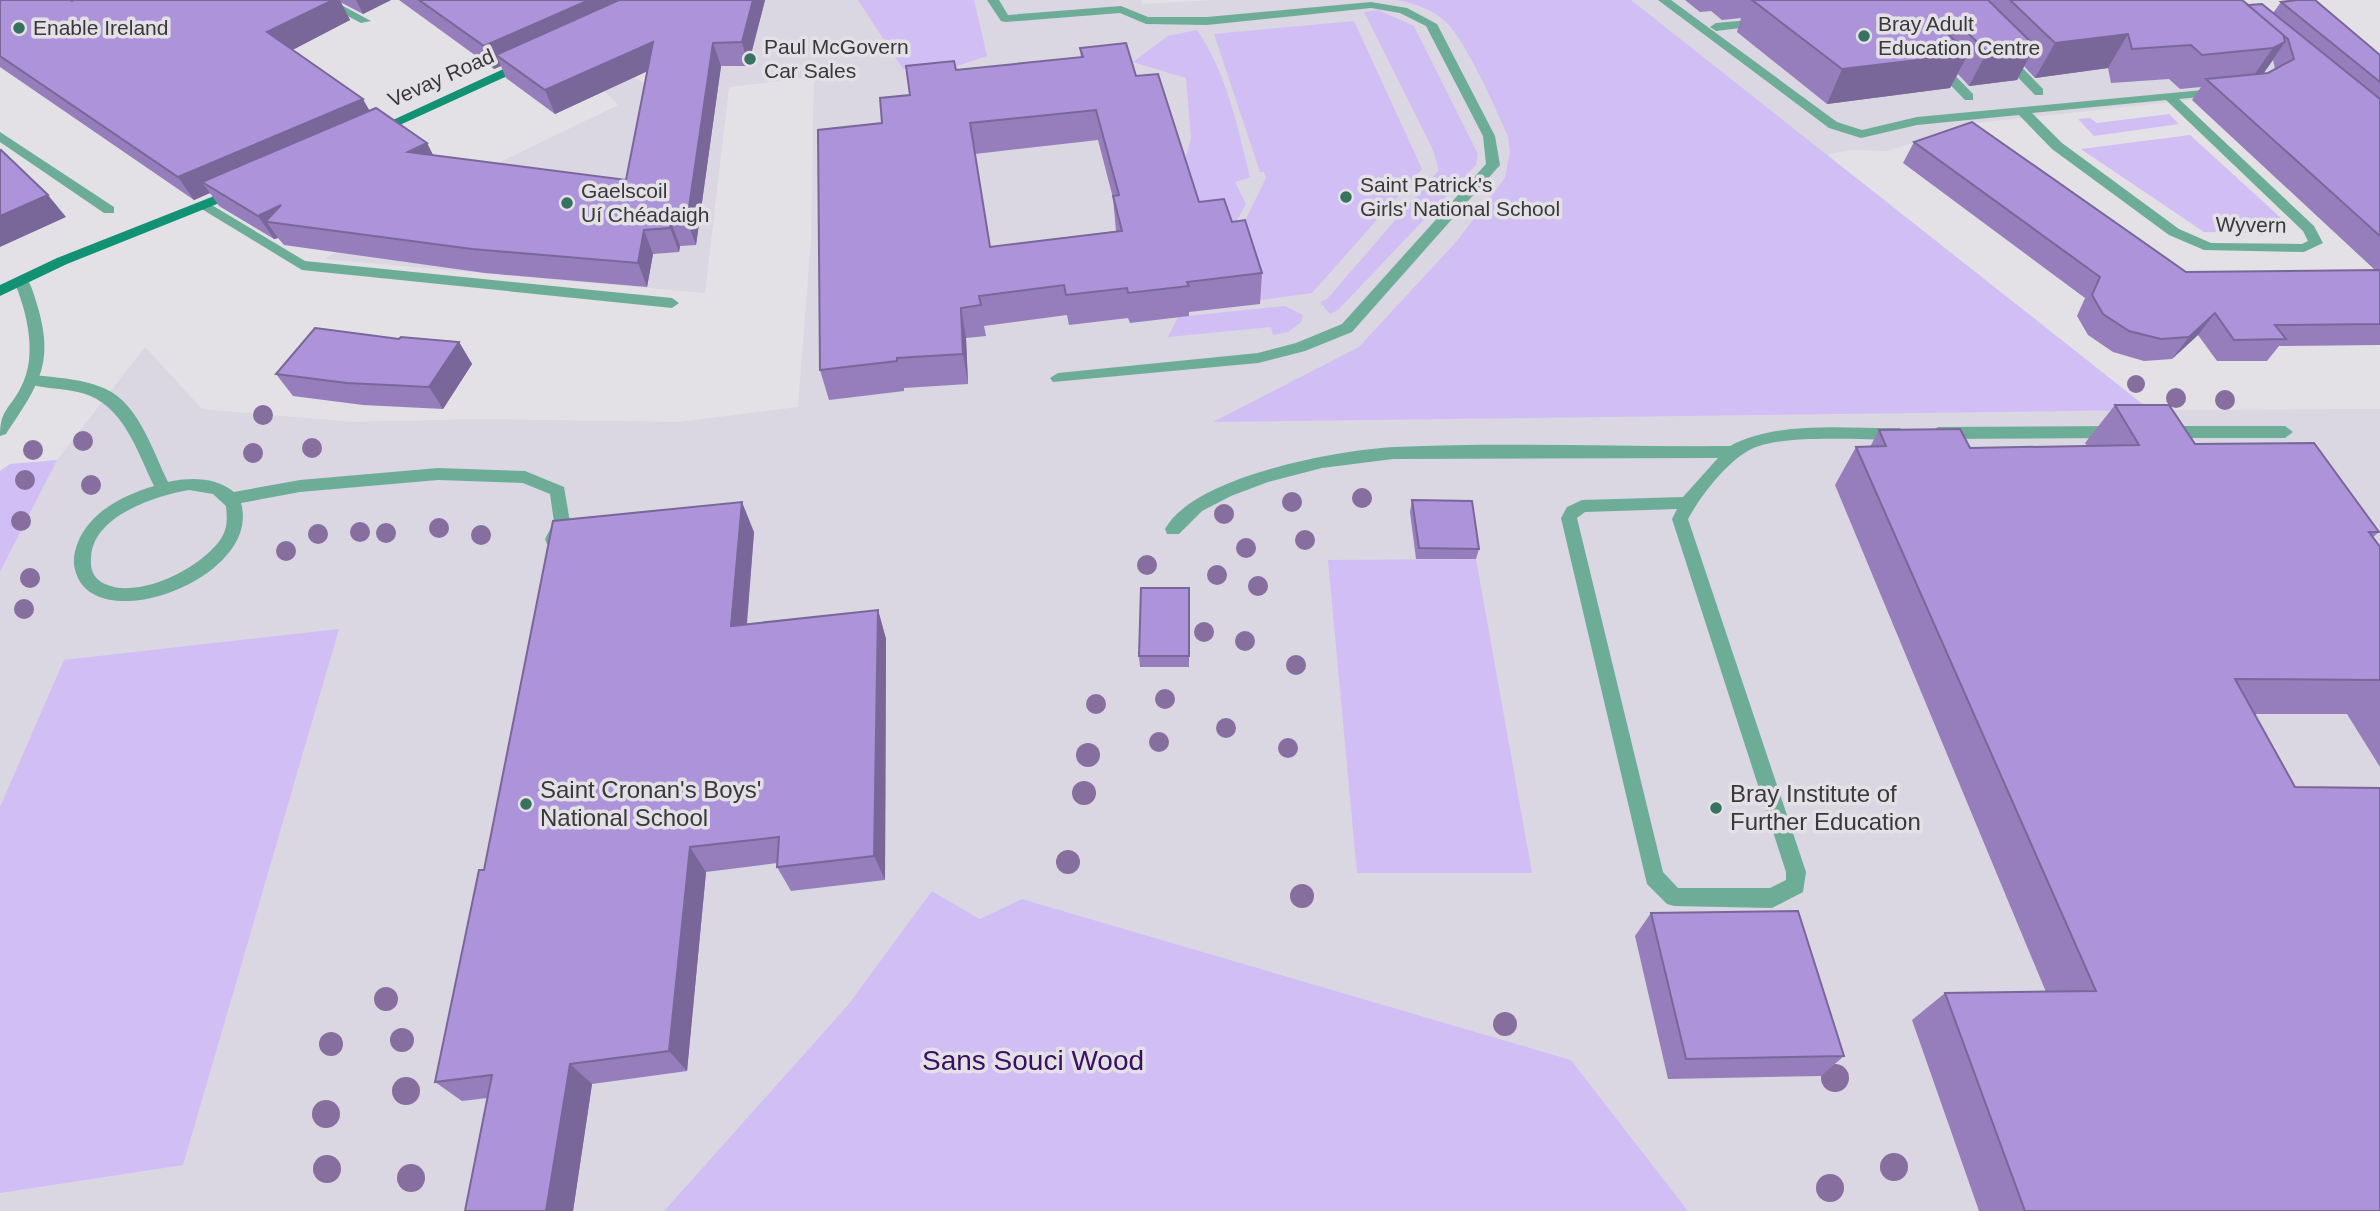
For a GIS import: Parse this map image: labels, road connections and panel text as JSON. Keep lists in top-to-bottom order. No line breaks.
{"streets":{"main road":["Vevay Road"],"street":["Wyvern"]},"parks":["Sans Souci Wood"],"places":["Enable Ireland","Bray Adult Education Centre","Paul McGovern Car Sales","Saint Patrick's Girls' National School","Gaelscoil Uí Chéadaigh","Saint Cronan's Boys' National School","Bray Institute of Further Education"]}
